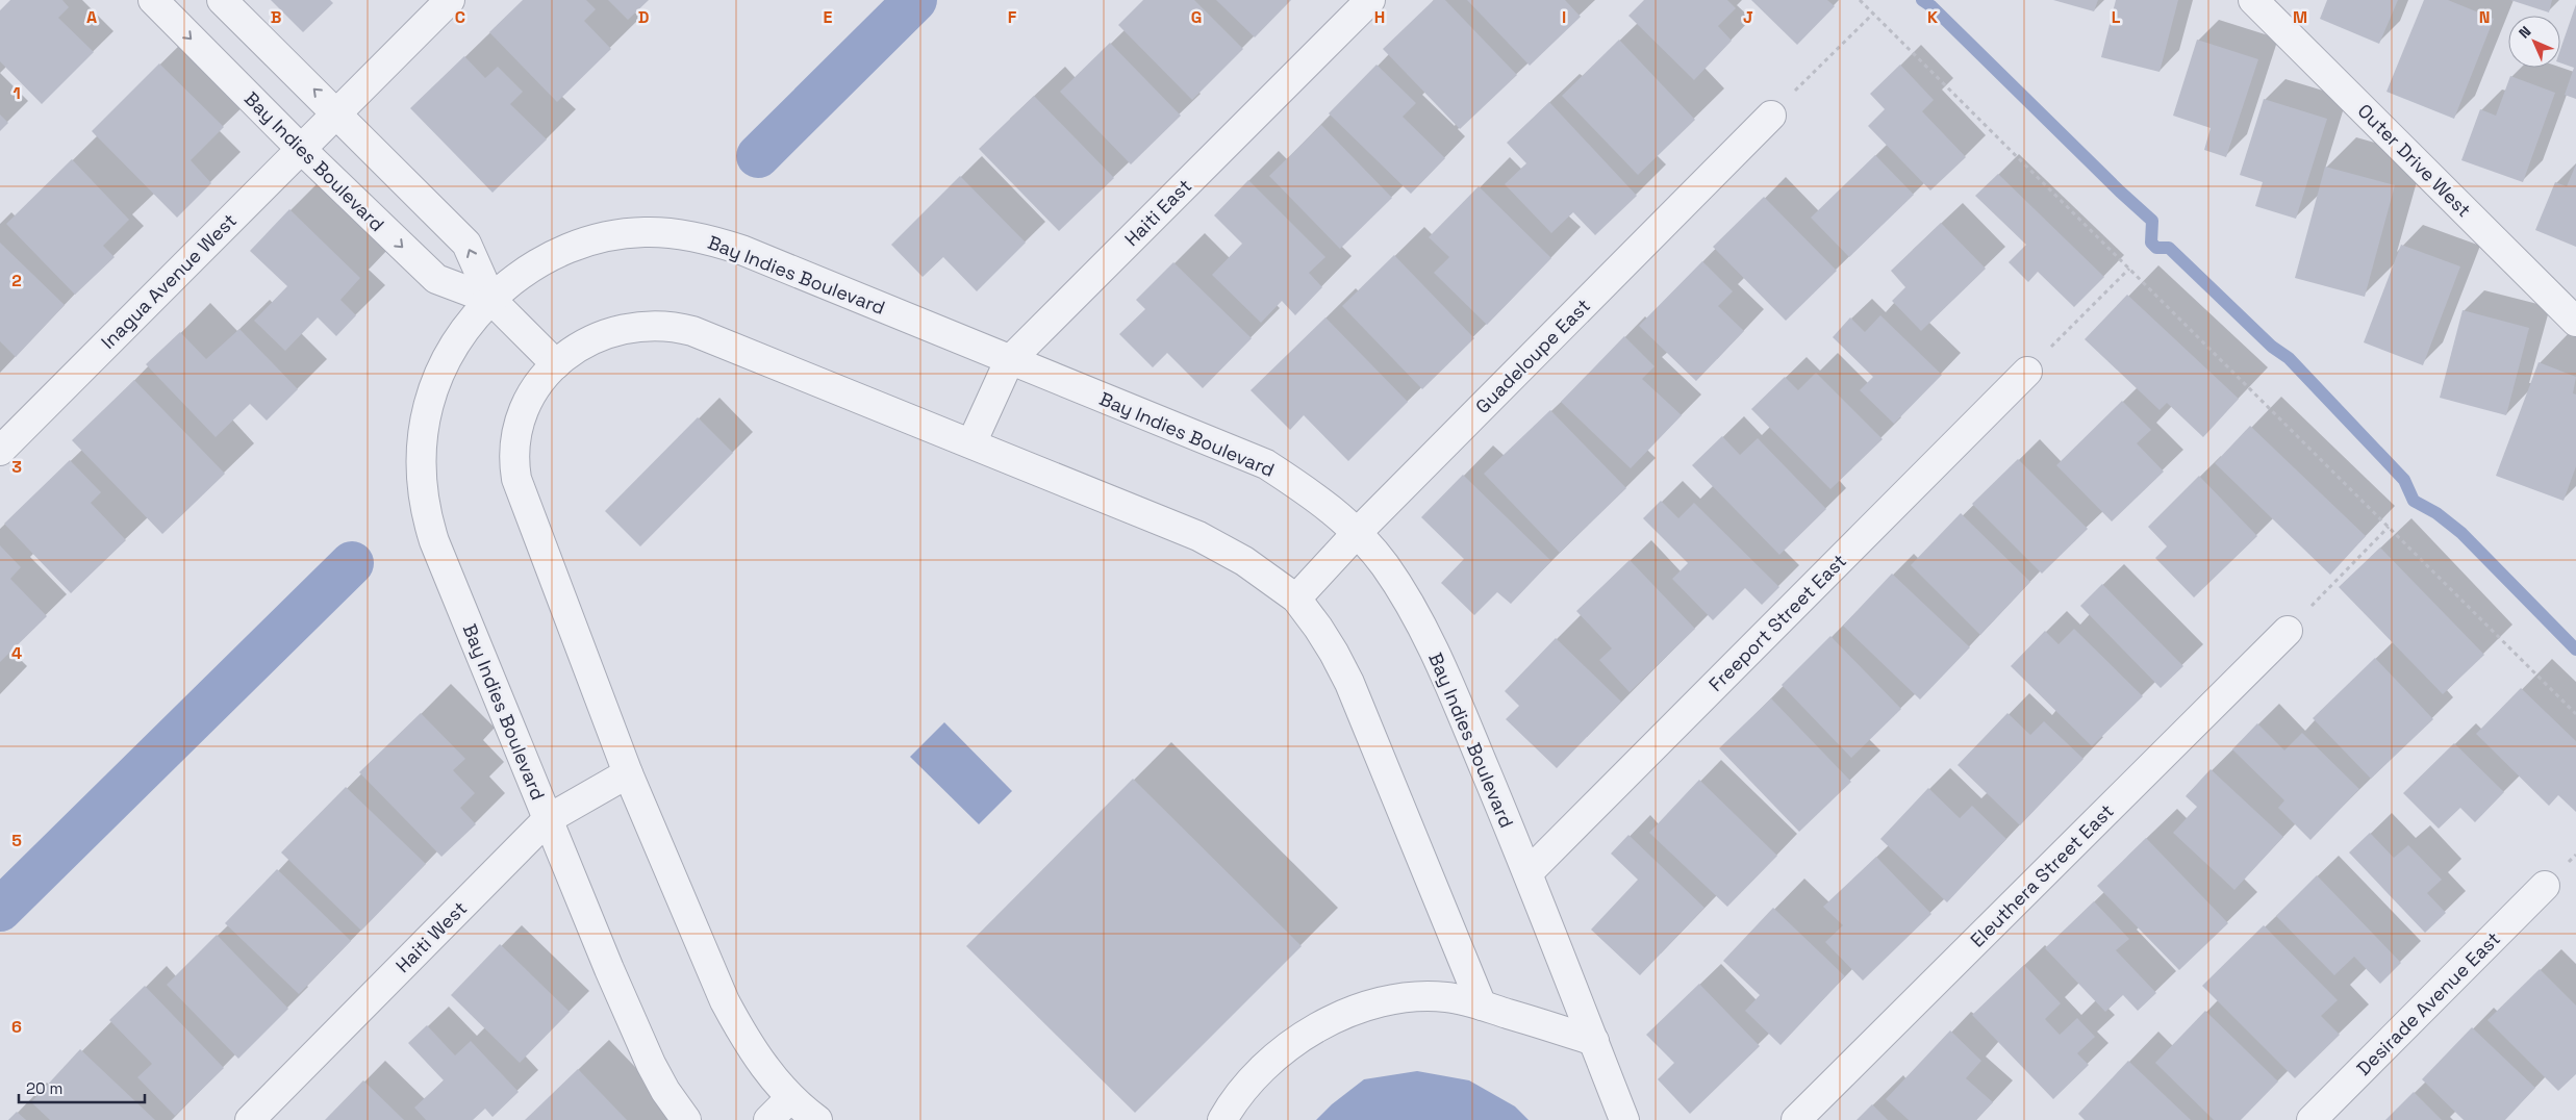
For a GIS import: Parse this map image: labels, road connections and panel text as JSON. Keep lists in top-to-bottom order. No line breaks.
{"streets":{"street":["Outer Drive West","Bay Indies Boulevard","Haiti East","Inagua Avenue West","Guadeloupe East","Freeport Street East","Eleuthera Street East","Haiti West","Desirade Avenue East"]},"crossings":[["Bay Indies Boulevard","Haiti East"],["Bay Indies Boulevard","Inagua Avenue West"],["Bay Indies Boulevard","Guadeloupe East"],["Bay Indies Boulevard","Freeport Street East"],["Bay Indies Boulevard","Haiti West"]],"scale_bar":"20 m","north":"top left","grid":{"columns":["A","B","C","D","E","F","G","H","I","J","K","L","M","N"],"rows":["1","2","3","4","5","6"]}}
